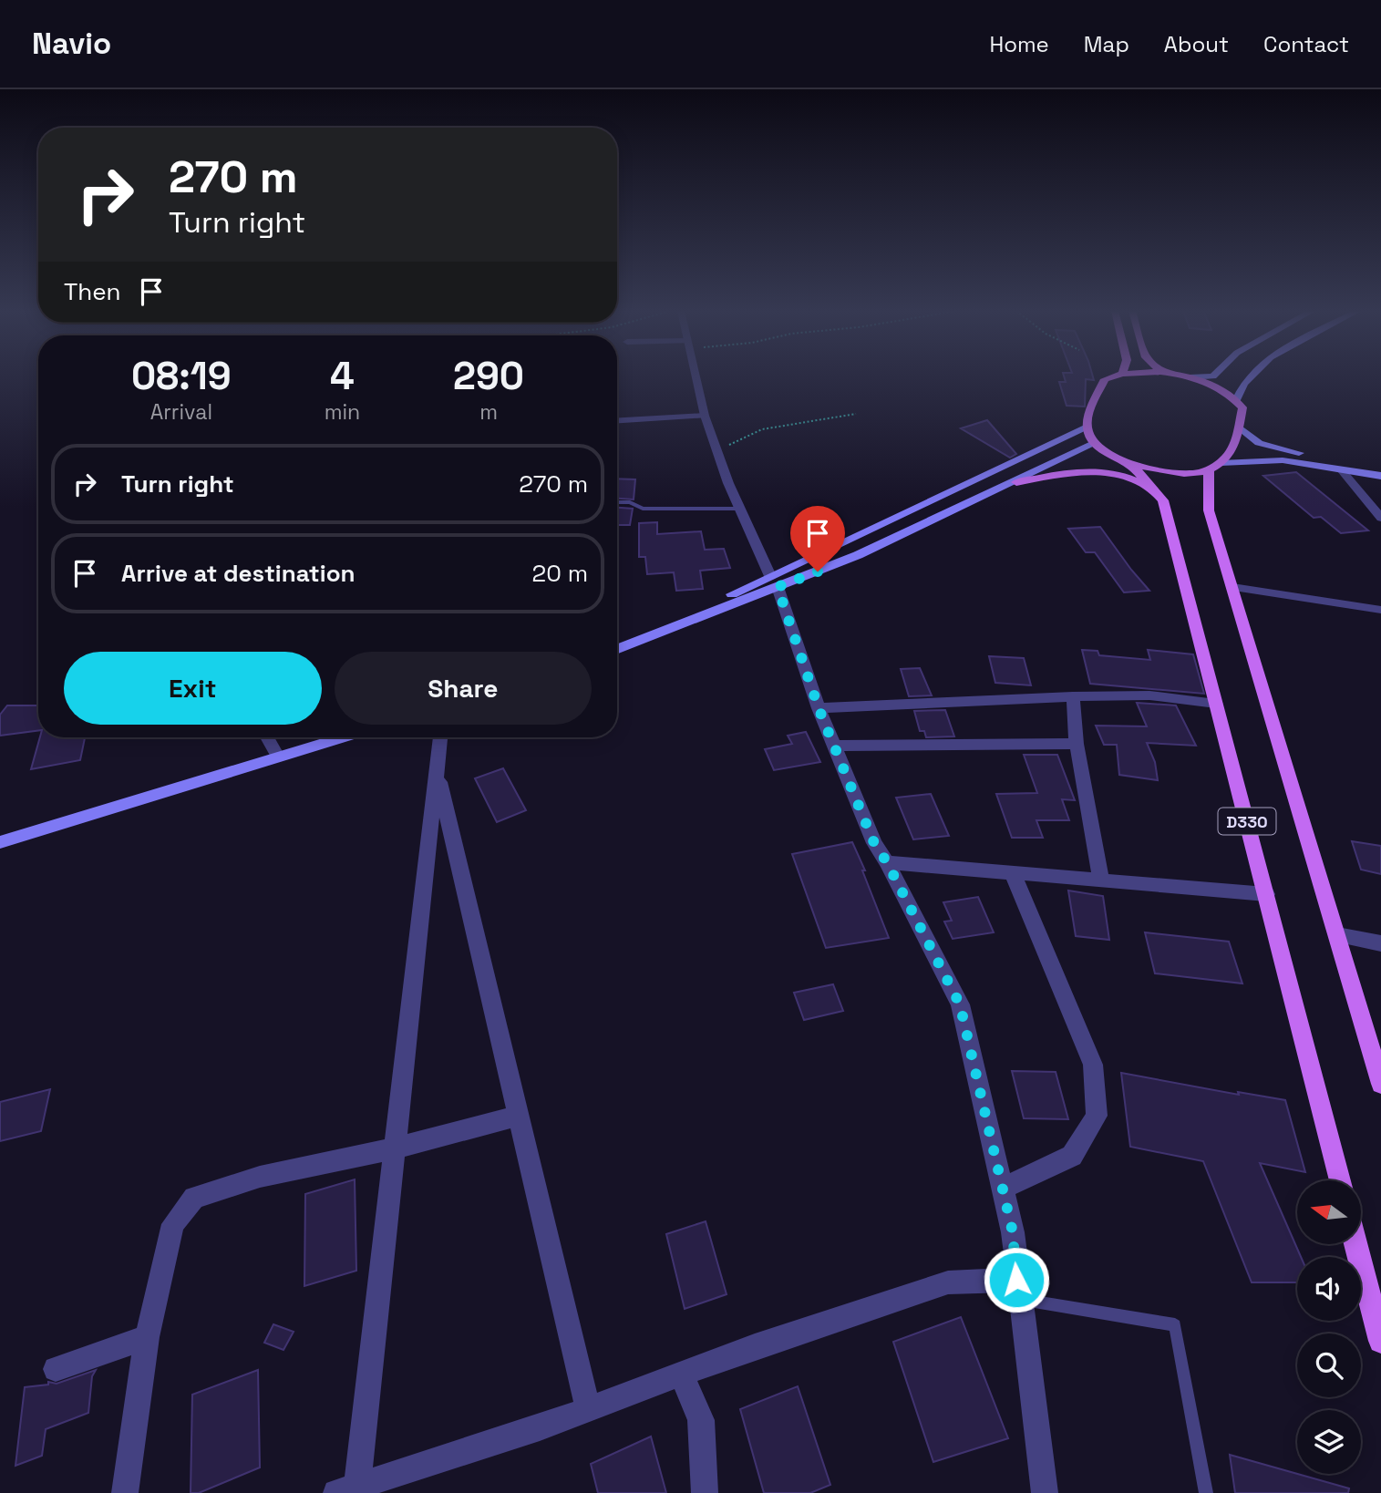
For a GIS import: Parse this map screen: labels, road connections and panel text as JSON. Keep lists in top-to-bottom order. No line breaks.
{"streets":{"main road":["D330"]},"north":"left","page":{"header":"Navio","nav":["Home","Map","About","Contact"],"turn":["270 m","Turn right"],"then":"Then","eta":["08:19","Arrival","4","min","290","m"],"list":[{"name":"Turn right","value":"270 m"},{"name":"Arrive at destination","value":"20 m"}],"buttons":["Exit","Share"]}}
